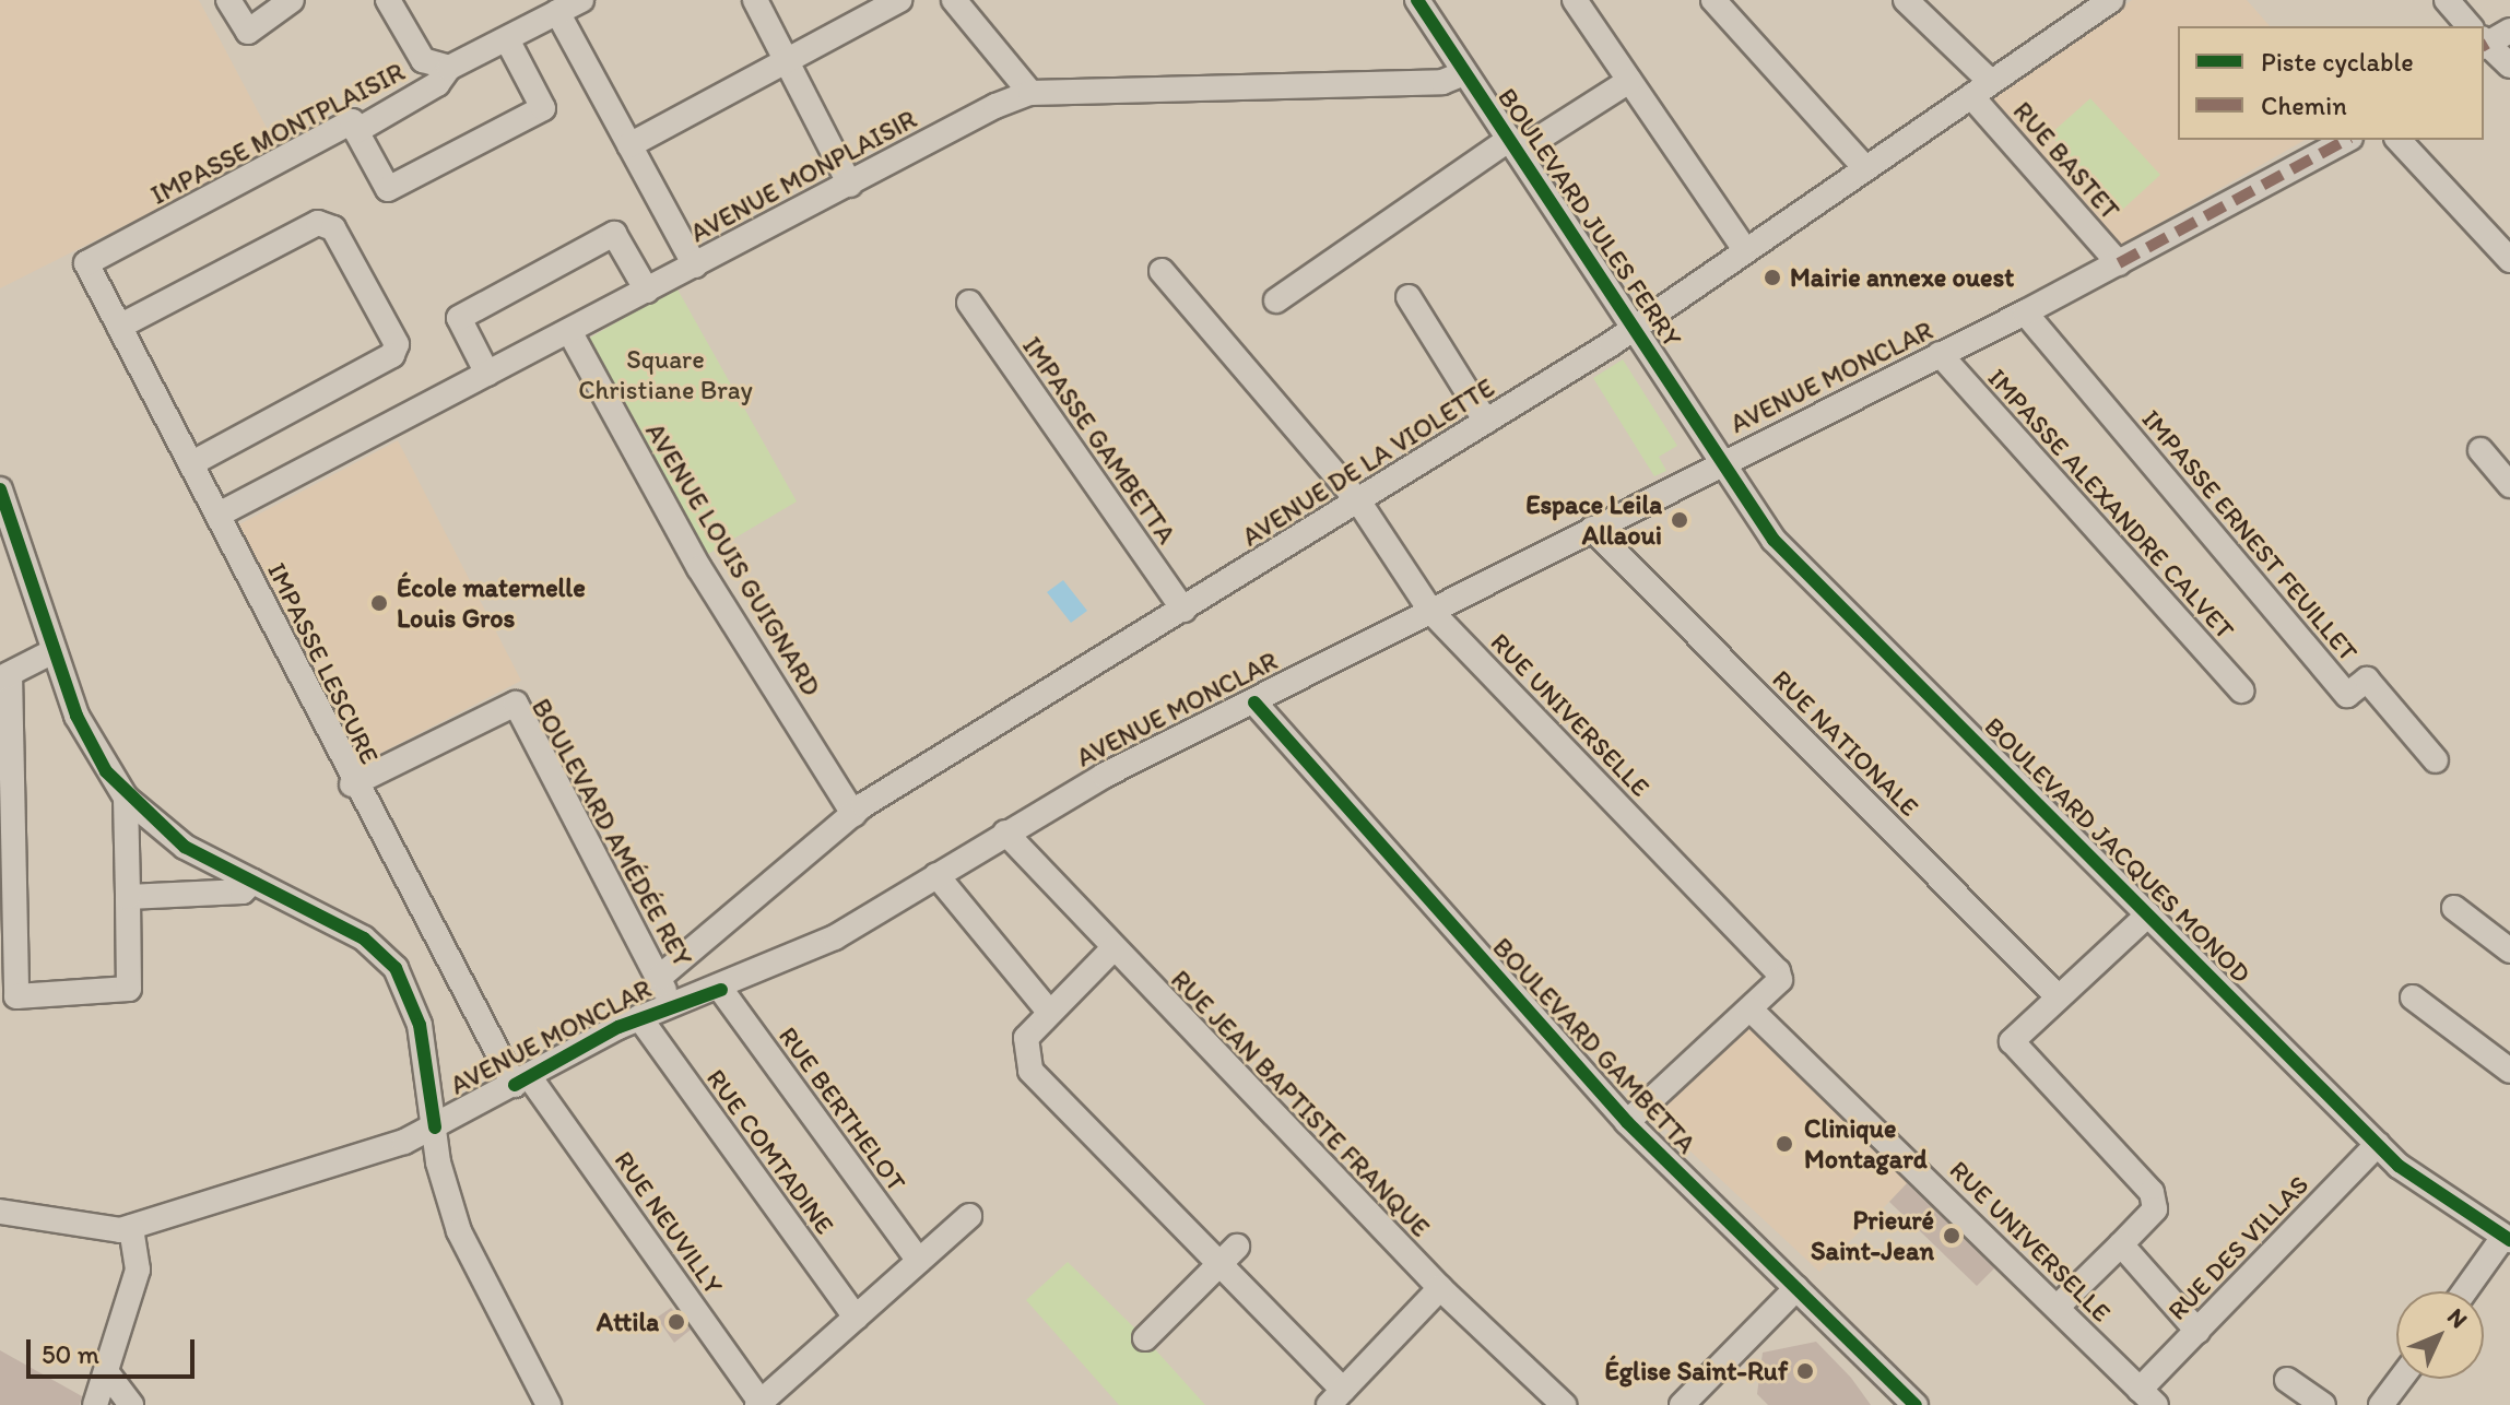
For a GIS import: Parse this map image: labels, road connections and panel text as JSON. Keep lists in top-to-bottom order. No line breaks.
{"streets":{"street":["IMPASSE MONTPLAISIR","RUE BASTET","AVENUE MONPLAISIR","BOULEVARD JULES FERRY","AVENUE MONCLAR","IMPASSE GAMBETTA","AVENUE DE LA VIOLETTE","IMPASSE ALEXANDRE CALVET","IMPASSE ERNEST FEUILLET","AVENUE LOUIS GUIGNARD","IMPASSE LESCURE","RUE UNIVERSELLE","RUE NATIONALE","BOULEVARD AMÉDÉE REY","BOULEVARD JACQUES MONOD","BOULEVARD GAMBETTA","RUE JEAN BAPTISTE FRANQUE","RUE BERTHELOT","RUE COMTADINE","RUE NEUVILLY","RUE DES VILLAS"]},"crossings":[["IMPASSE MONTPLAISIR","IMPASSE LESCURE"],["RUE BASTET","AVENUE MONCLAR"],["RUE BASTET","AVENUE DE LA VIOLETTE"],["AVENUE MONPLAISIR","BOULEVARD JULES FERRY"],["AVENUE MONPLAISIR","AVENUE LOUIS GUIGNARD"],["AVENUE MONPLAISIR","IMPASSE LESCURE"],["BOULEVARD JULES FERRY","AVENUE MONCLAR"],["BOULEVARD JULES FERRY","AVENUE DE LA VIOLETTE"],["BOULEVARD JULES FERRY","BOULEVARD JACQUES MONOD"],["AVENUE MONCLAR","IMPASSE ALEXANDRE CALVET"],["AVENUE MONCLAR","IMPASSE ERNEST FEUILLET"],["AVENUE MONCLAR","IMPASSE LESCURE"],["AVENUE MONCLAR","RUE UNIVERSELLE"],["AVENUE MONCLAR","RUE NATIONALE"],["AVENUE MONCLAR","BOULEVARD AMÉDÉE REY"],["AVENUE MONCLAR","BOULEVARD JACQUES MONOD"],["AVENUE MONCLAR","BOULEVARD GAMBETTA"],["AVENUE MONCLAR","RUE JEAN BAPTISTE FRANQUE"],["AVENUE MONCLAR","RUE BERTHELOT"],["AVENUE MONCLAR","RUE COMTADINE"],["AVENUE MONCLAR","RUE NEUVILLY"],["IMPASSE GAMBETTA","AVENUE DE LA VIOLETTE"],["AVENUE DE LA VIOLETTE","AVENUE LOUIS GUIGNARD"],["AVENUE DE LA VIOLETTE","BOULEVARD AMÉDÉE REY"],["IMPASSE LESCURE","BOULEVARD AMÉDÉE REY"],["IMPASSE LESCURE","RUE NEUVILLY"],["RUE UNIVERSELLE","BOULEVARD GAMBETTA"],["RUE UNIVERSELLE","RUE DES VILLAS"],["BOULEVARD JACQUES MONOD","RUE DES VILLAS"]],"parks":["Square Christiane Bray"],"places":["Mairie annexe ouest","Espace Leila Allaoui","École maternelle Louis Gros","Clinique Montagard","Prieuré Saint-Jean","Attila","Église Saint-Ruf"],"legend":["Piste cyclable","Chemin"],"scale_bar":"50 m","north":"top right"}
